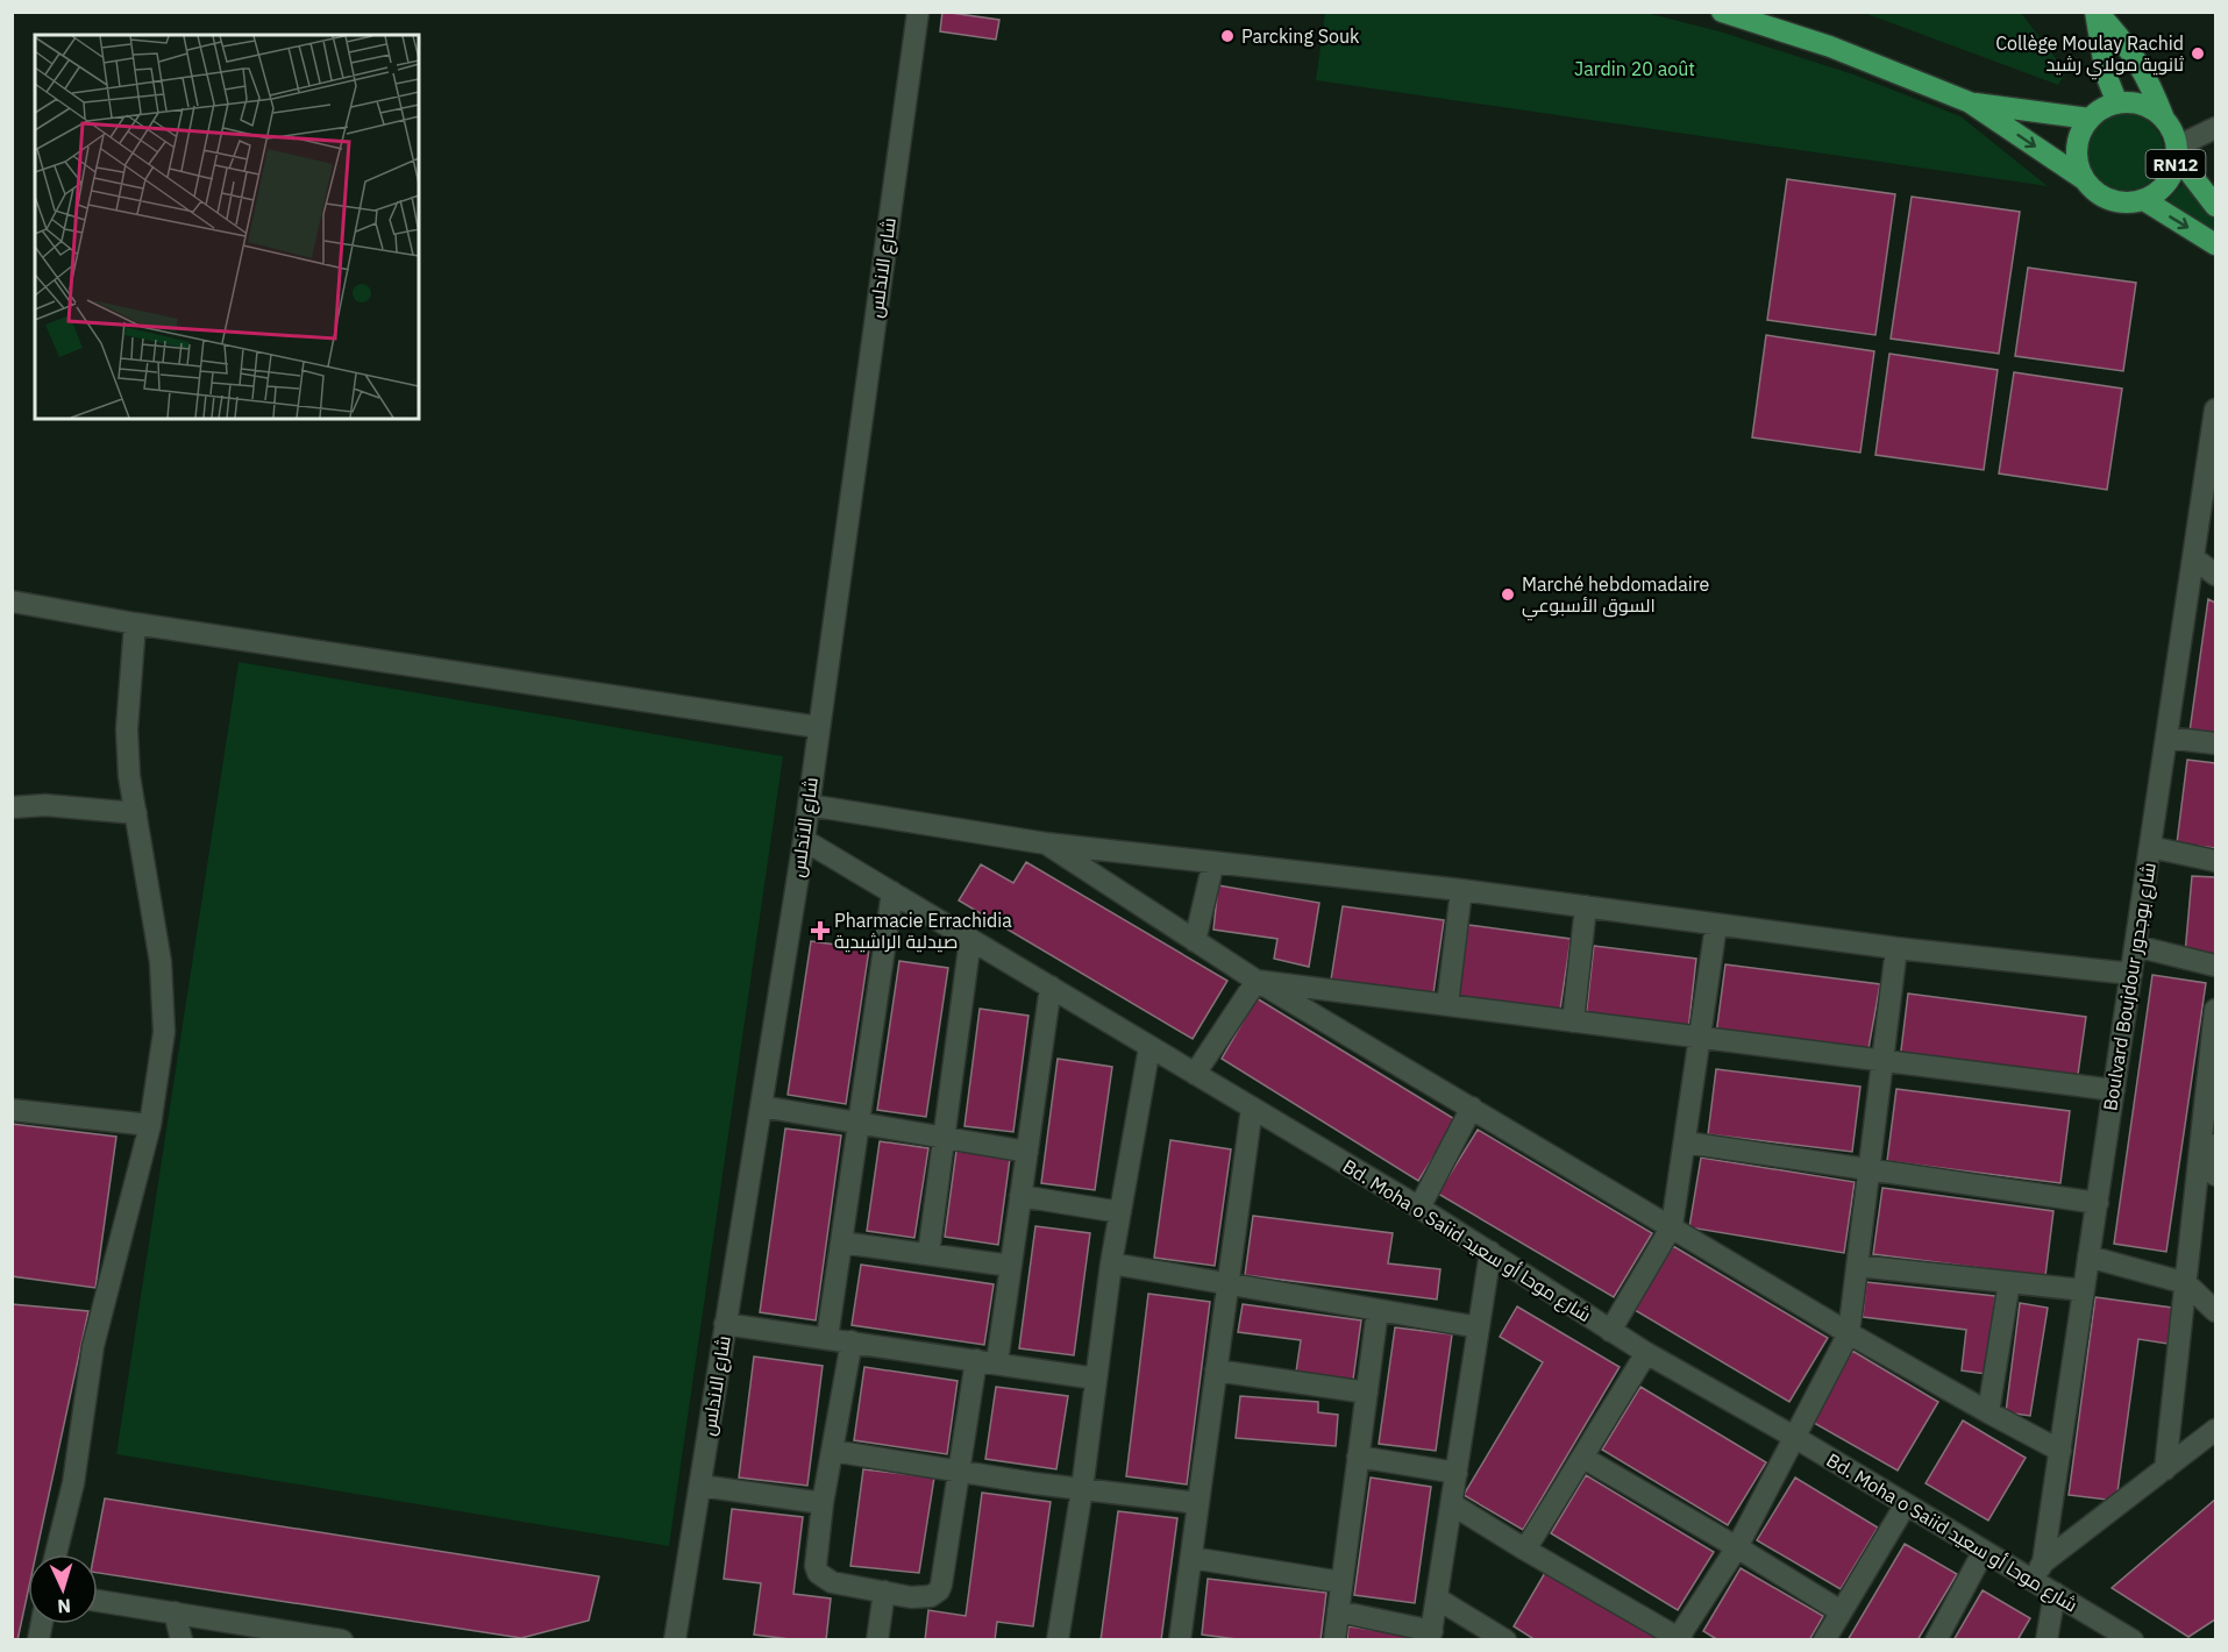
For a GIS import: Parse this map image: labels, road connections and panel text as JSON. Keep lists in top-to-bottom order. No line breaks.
{"streets":{"main road":["RN12"],"street":["شارع الاندلس","Boulvard Boujdour شارع بوجدور","Bd. Moha o Saiid شارع موحا أو سعيد"]},"crossings":[["شارع الاندلس","Bd. Moha o Saiid شارع موحا أو سعيد"],["Boulvard Boujdour شارع بوجدور","Bd. Moha o Saiid شارع موحا أو سعيد"]],"parks":["Jardin 20 août"],"places":{"other":["Parcking Souk","Collège Moulay Rachid ثانوية مولاي رشيد","Marché hebdomadaire السوق الأسبوعي"],"health":["Pharmacie Errachidia صيدلية الراشيدية"]},"north":"bottom"}
